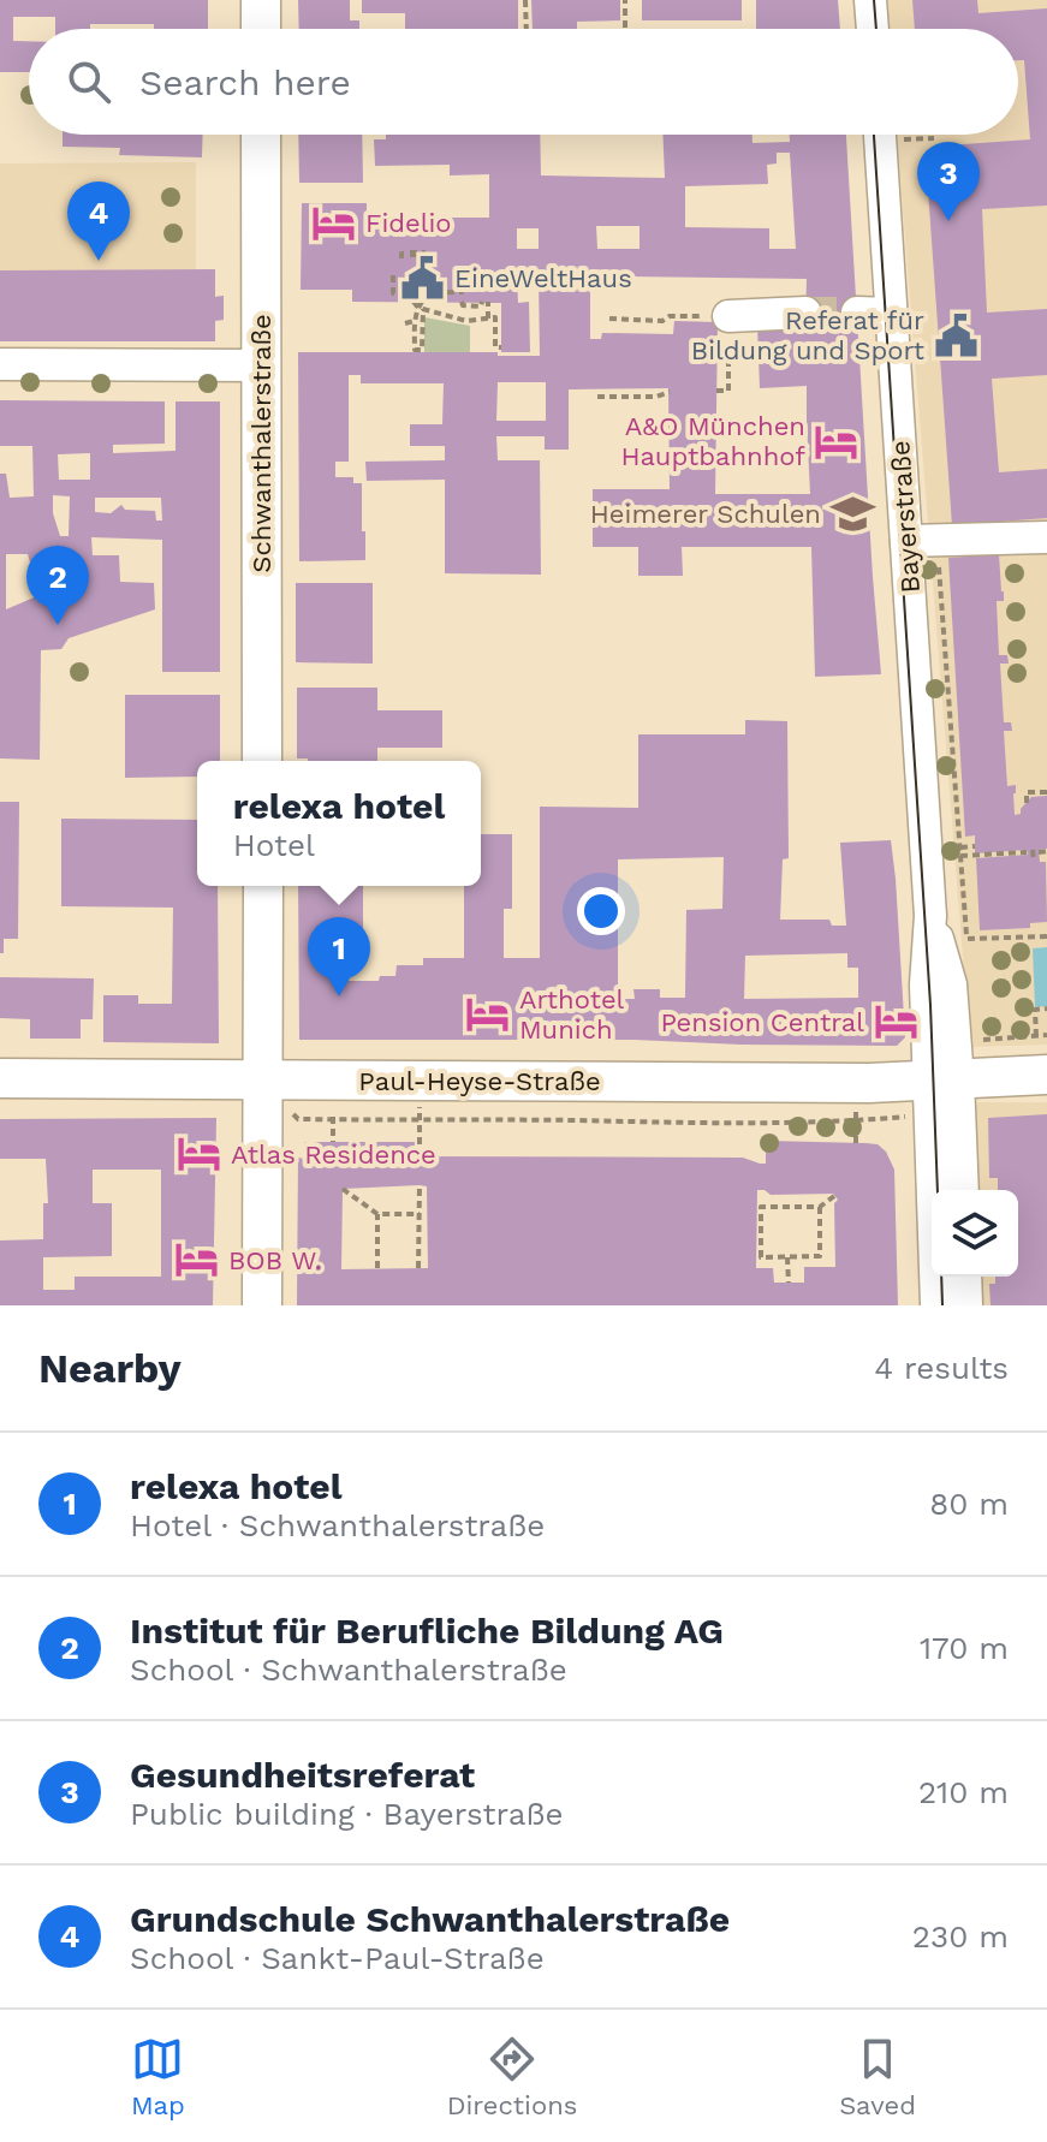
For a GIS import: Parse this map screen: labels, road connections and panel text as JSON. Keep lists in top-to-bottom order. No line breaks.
{"streets":{"main road":["Schwanthalerstraße","Paul-Heyse-Straße"],"street":["Bayerstraße"]},"crossings":[["Bayerstraße","Paul-Heyse-Straße"]],"places":{"hotel":["Fidelio","A&O München Hauptbahnhof","Arthotel Munich","Pension Central","Atlas Residence","BOB W."],"public building":["EineWeltHaus","Referat für Bildung und Sport"],"school or university":["Heimerer Schulen"]},"page":{"search":"Search here","pins":["3","4","2","1"],"popup":["relexa hotel","Hotel"],"heading":["Nearby","4 results"],"list":[{"mark":"1","name":"relexa hotel","note":"Hotel · Schwanthalerstraße","value":"80 m"},{"mark":"2","name":"Institut für Berufliche Bildung AG","note":"School · Schwanthalerstraße","value":"170 m"},{"mark":"3","name":"Gesundheitsreferat","note":"Public building · Bayerstraße","value":"210 m"},{"mark":"4","name":"Grundschule Schwanthalerstraße","note":"School · Sankt-Paul-Straße","value":"230 m"}],"nav":["Map","Directions","Saved"]}}
